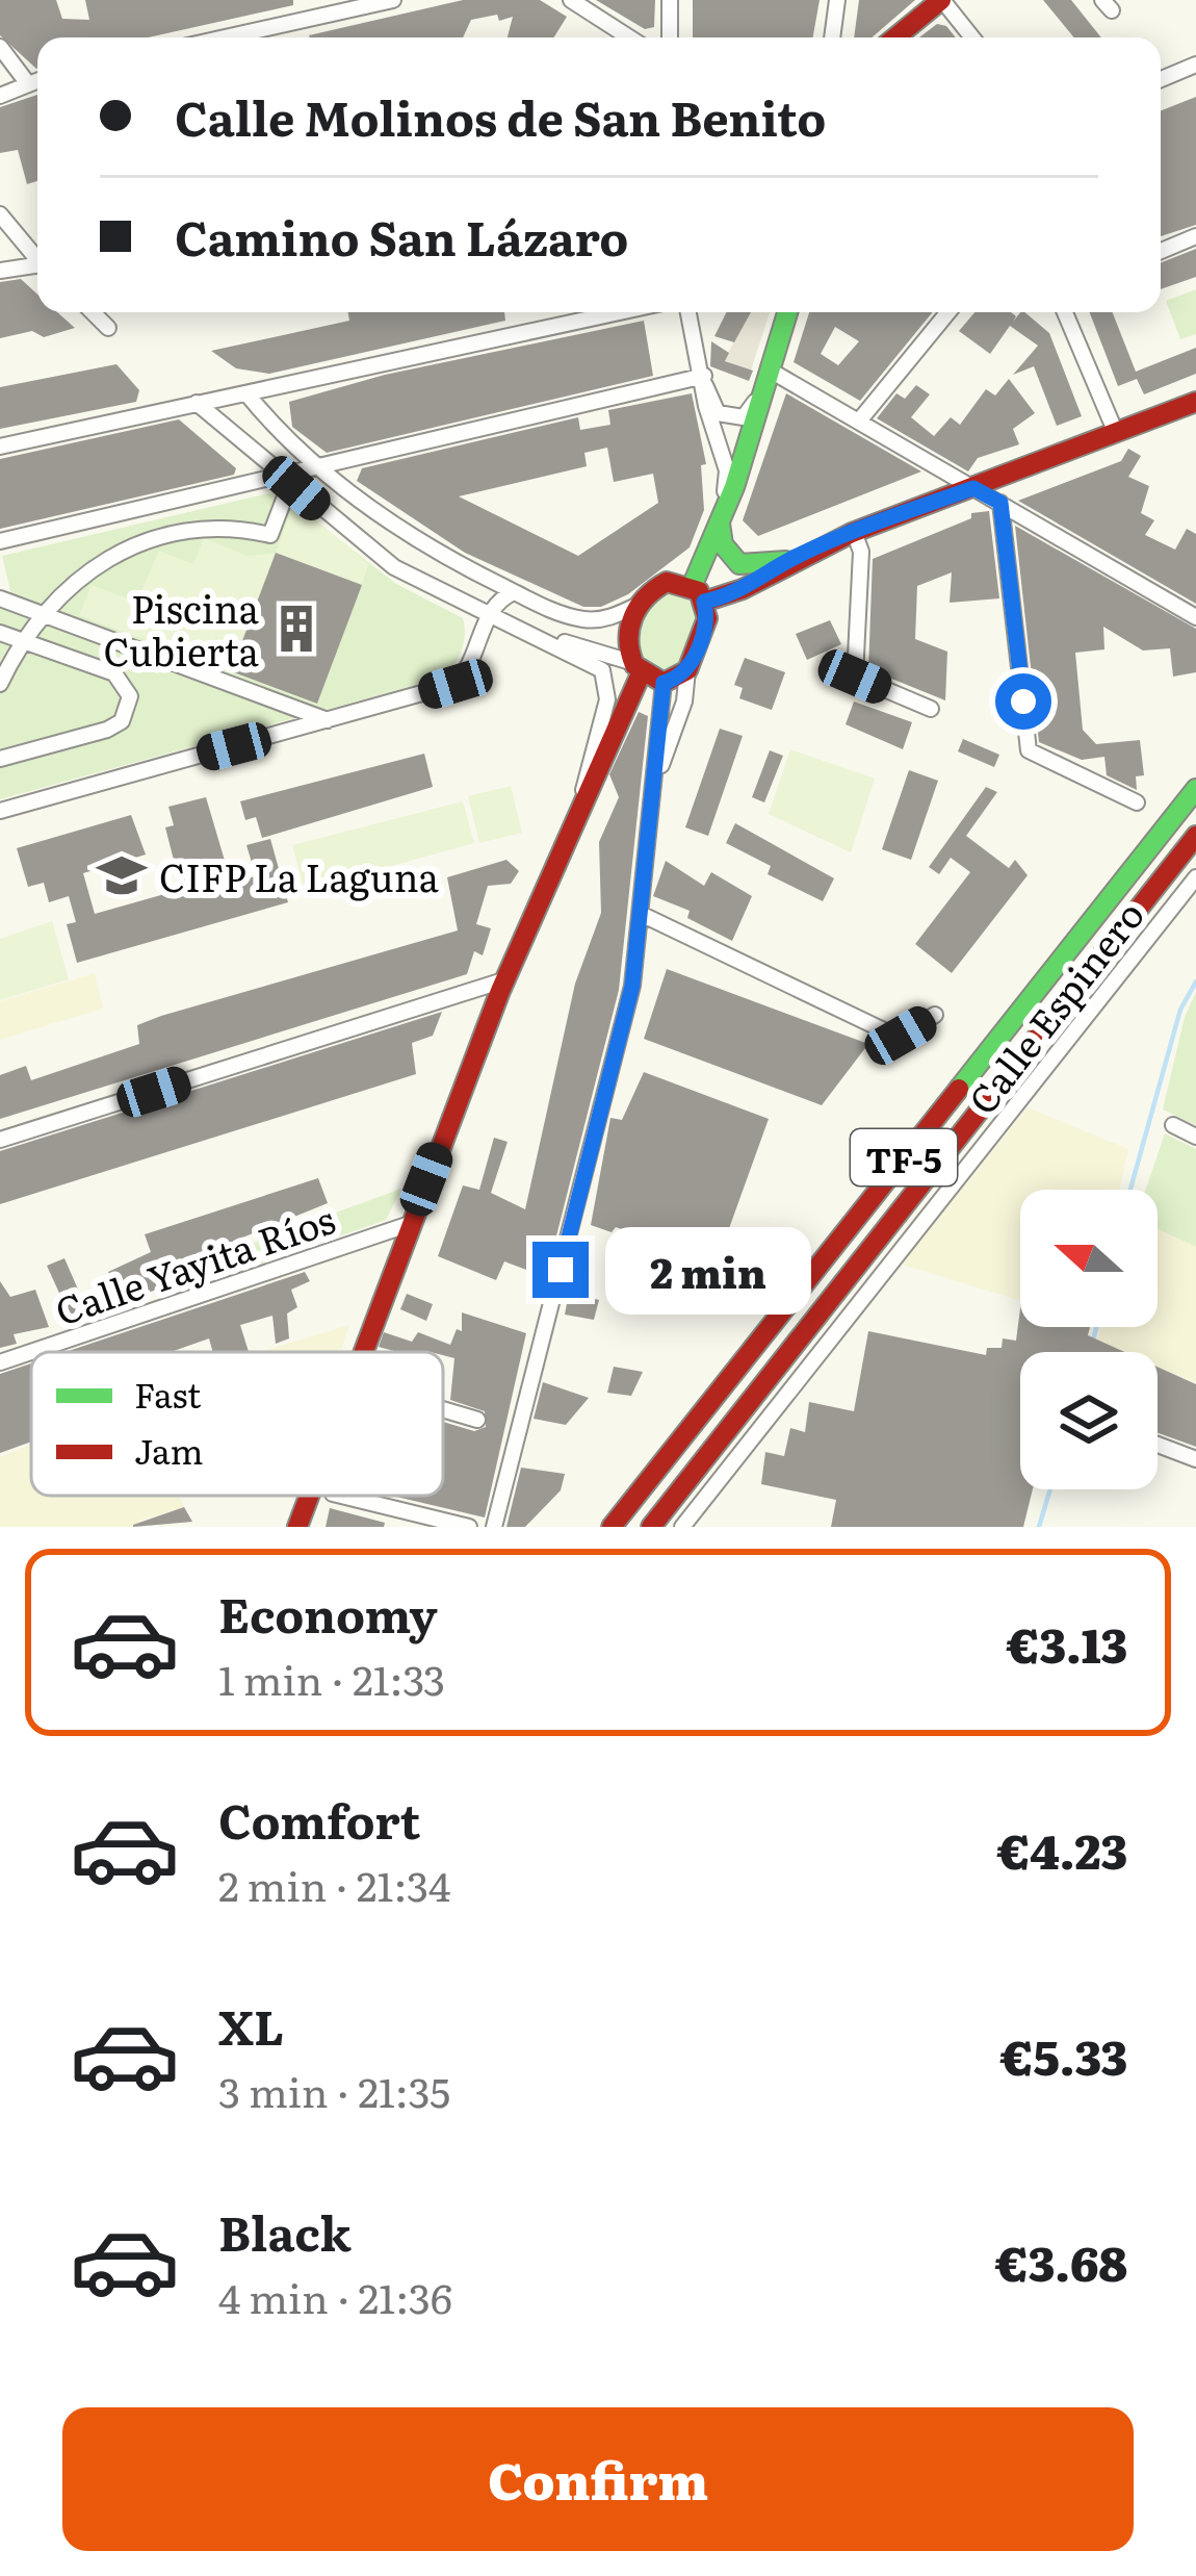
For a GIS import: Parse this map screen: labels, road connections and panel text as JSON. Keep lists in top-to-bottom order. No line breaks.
{"streets":{"main road":["TF-5"],"street":["Calle Espinero","Calle Yayita Ríos"]},"places":{"building":["Piscina Cubierta"],"school or university":["CIFP La Laguna"]},"legend":["Fast","Jam"],"north":"left","page":{"banner":["Calle Molinos de San Benito","Camino San Lázaro"],"bubble":"2 min","list":[{"name":"Economy","note":"1 min · 21:33","value":"€3.13"},{"name":"Comfort","note":"2 min · 21:34","value":"€4.23"},{"name":"XL","note":"3 min · 21:35","value":"€5.33"},{"name":"Black","note":"4 min · 21:36","value":"€3.68"}],"buttons":"Confirm"}}
